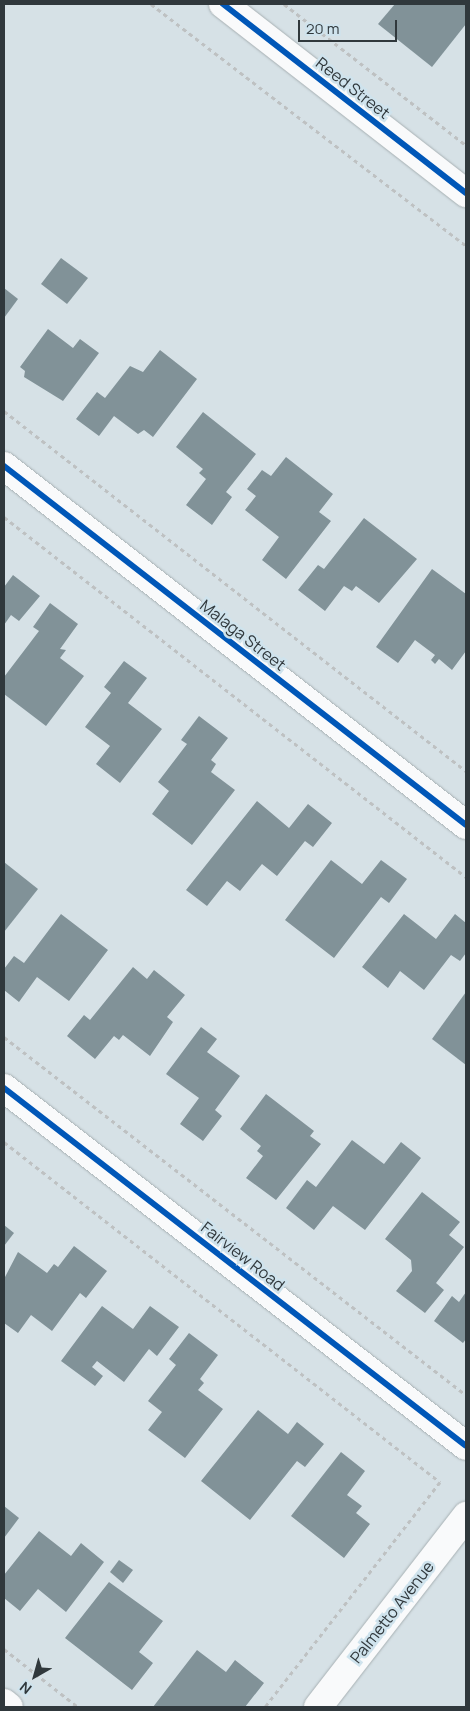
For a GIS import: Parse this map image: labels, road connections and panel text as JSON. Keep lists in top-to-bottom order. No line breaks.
{"streets":{"street":["Reed Street","Malaga Street","Fairview Road","Palmetto Avenue"]},"scale_bar":"20 m","north":"bottom left"}
